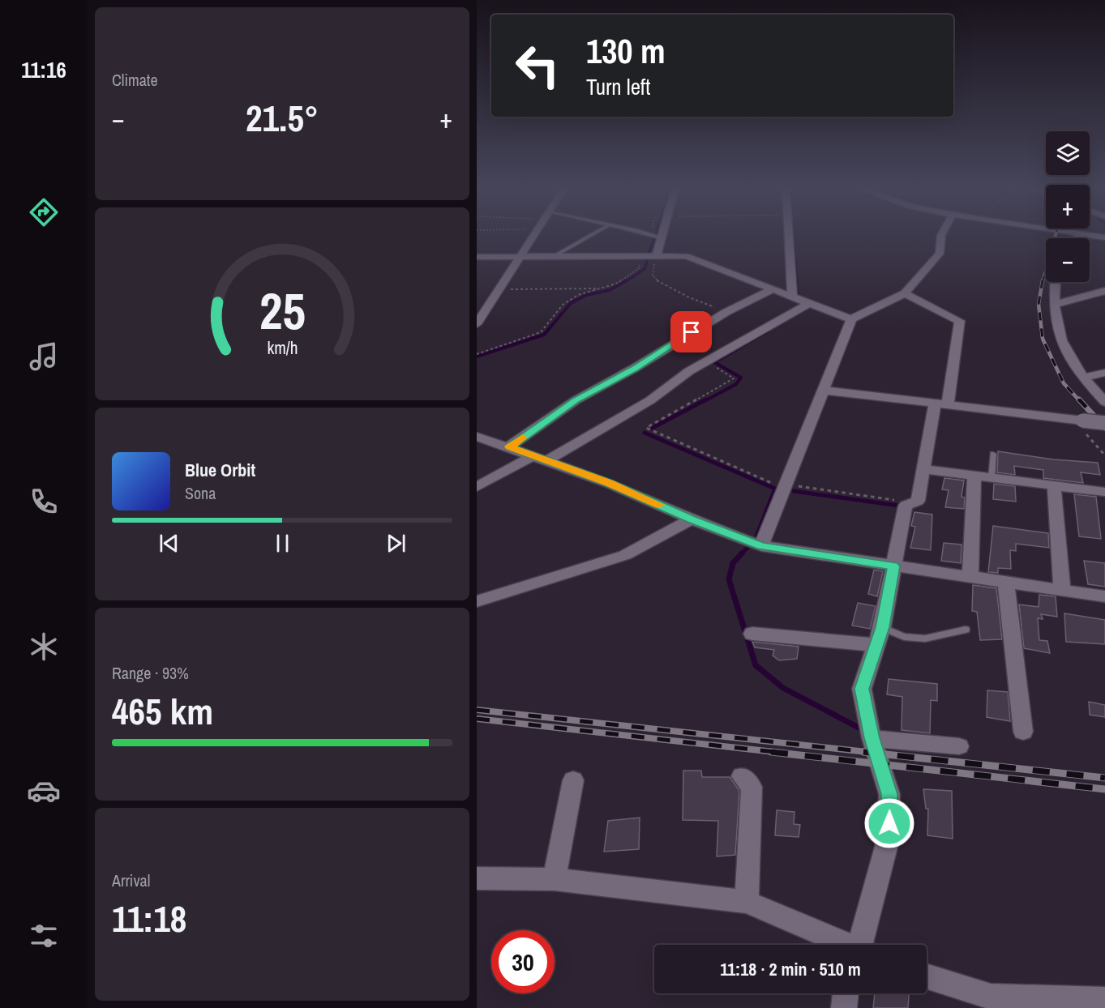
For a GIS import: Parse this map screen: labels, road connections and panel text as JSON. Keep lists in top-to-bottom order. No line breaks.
{"page":{"tabs":"11:16","tile":["Climate",["Range · 93%","465 km"],["Arrival","11:18"]],"turn":["130 m","Turn left"],"heat":["−","21.5°","+"],"map_buttons":["+","−"],"song":["Blue Orbit","Sona"],"limit":"30","trip":"11:18 · 2 min · 510 m","gauge":["25","km/h"]}}
